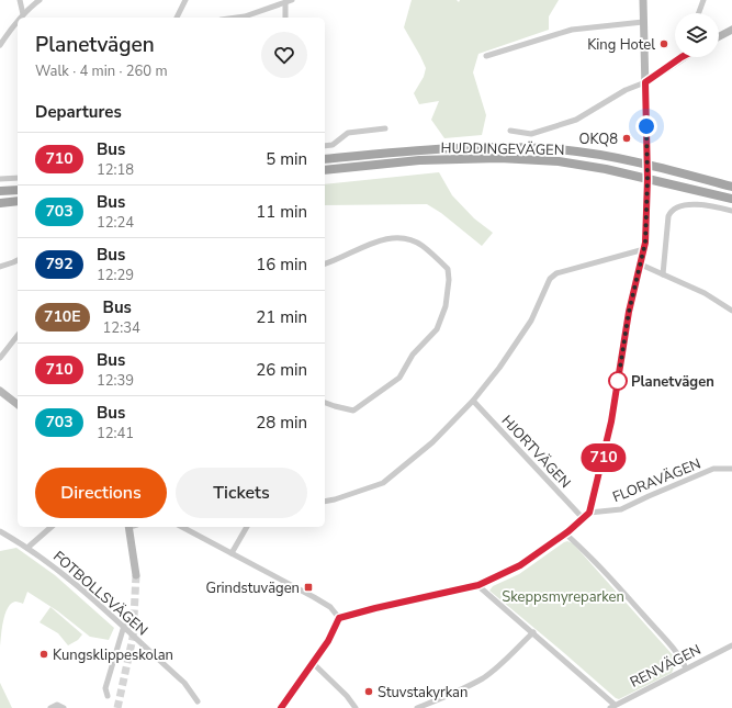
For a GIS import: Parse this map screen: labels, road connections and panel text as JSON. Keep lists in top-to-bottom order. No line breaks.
{"streets":{"main road":["HUDDINGEVÄGEN"],"street":["HJORTVÄGEN","FLORAVÄGEN","FOTBOLLSVÄGEN","RENVÄGEN"]},"parks":["Skeppsmyreparken"],"places":{"other":["King Hotel","OKQ8","Planetvägen","Kungsklippeskolan","Stuvstakyrkan"],"transit":["Grindstuvägen"]},"lines":["bus line 710"],"page":{"on_map":"710","heading":[["Planetvägen","Walk · 4 min · 260 m"],"Departures"],"list":[{"mark":"710","name":"Bus","note":"12:18","value":"5 min"},{"mark":"703","name":"Bus","note":"12:24","value":"11 min"},{"mark":"792","name":"Bus","note":"12:29","value":"16 min"},{"mark":"710E","name":"Bus","note":"12:34","value":"21 min"},{"mark":"710","name":"Bus","note":"12:39","value":"26 min"},{"mark":"703","name":"Bus","note":"12:41","value":"28 min"}],"buttons":["Directions","Tickets"]}}
